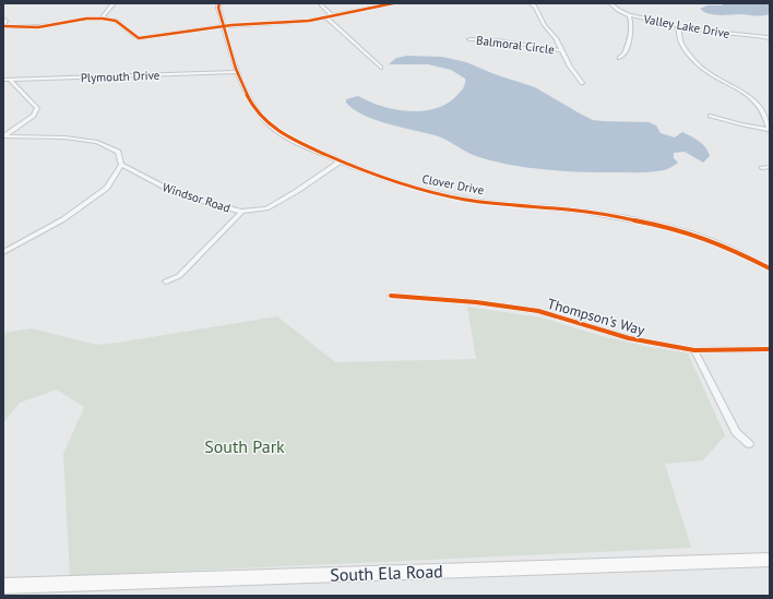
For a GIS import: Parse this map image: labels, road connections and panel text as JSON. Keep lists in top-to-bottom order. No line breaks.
{"streets":{"main road":["South Ela Road"],"street":["Valley Lake Drive","Balmoral Circle","Plymouth Drive","Clover Drive","Windsor Road","Thompson's Way"]},"crossings":[["Plymouth Drive","Clover Drive"],["Clover Drive","Windsor Road"]],"parks":["South Park"]}
